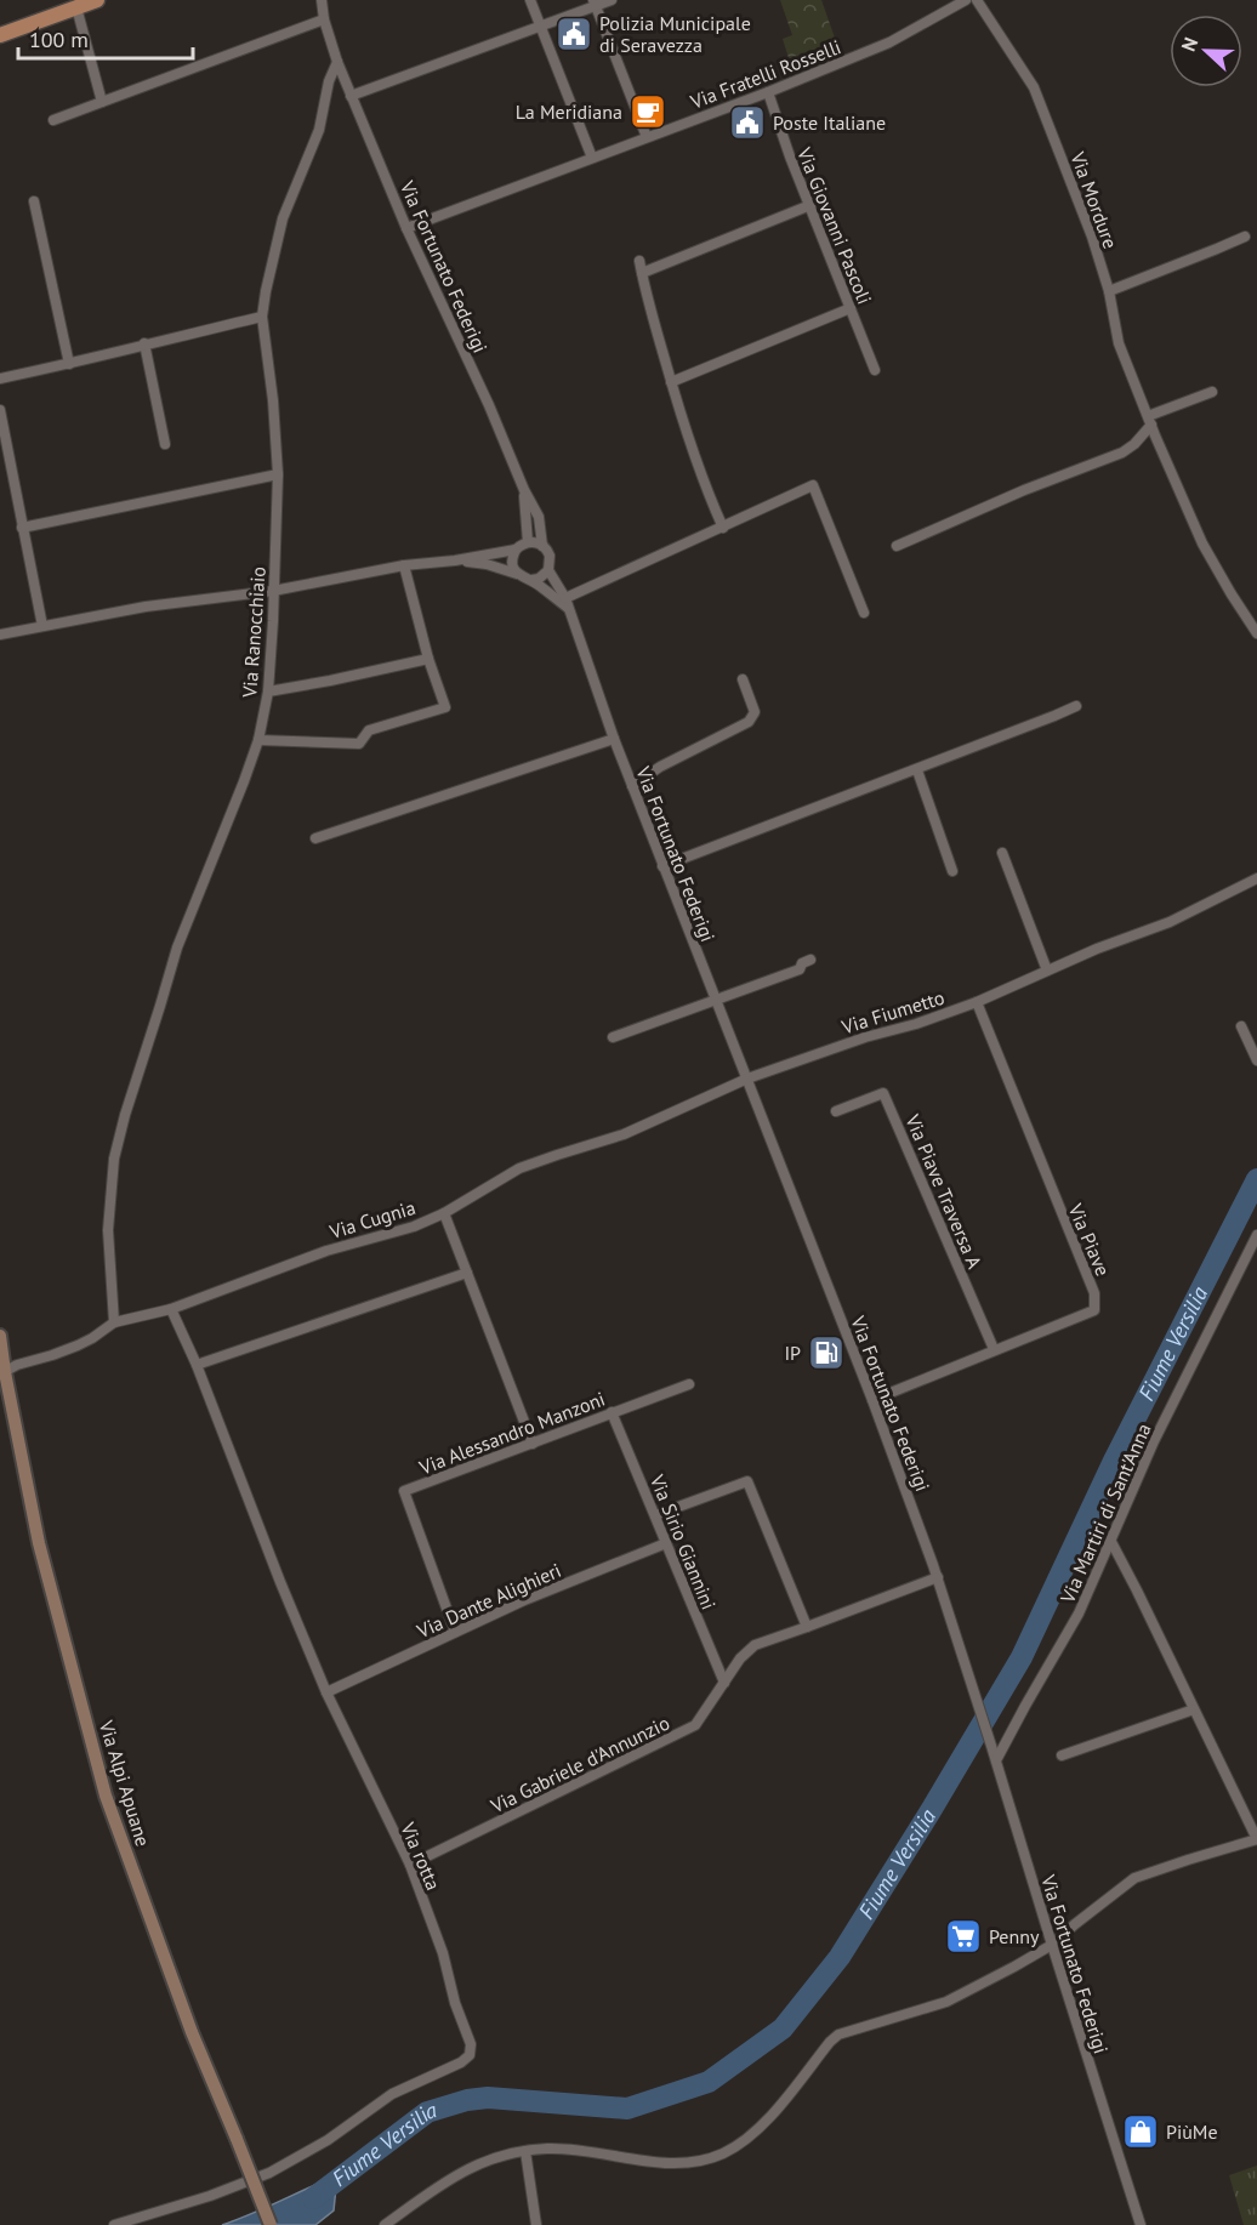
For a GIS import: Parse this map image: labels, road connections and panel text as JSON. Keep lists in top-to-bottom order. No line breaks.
{"streets":{"main road":["Via Alpi Apuane"],"street":["Via Fratelli Rosselli","Via Mordure","Via Giovanni Pascoli","Via Fortunato Federigi","Via Ranocchiaio","Via Fiumetto","Via Piave Traversa A","Via Cugnia","Via Piave","Via Alessandro Manzoni","Via Martiri di Sant'Anna","Via Sirio Giannini","Via Dante Alighieri","Via Gabriele d'Annunzio","Via rotta"]},"crossings":[["Via Fratelli Rosselli","Via Giovanni Pascoli"],["Via Fratelli Rosselli","Via Fortunato Federigi"],["Via Fortunato Federigi","Via Ranocchiaio"],["Via Fortunato Federigi","Via Fiumetto"],["Via Fortunato Federigi","Via Cugnia"],["Via Fortunato Federigi","Via Piave"],["Via Fortunato Federigi","Via Martiri di Sant'Anna"],["Via Fortunato Federigi","Via Gabriele d'Annunzio"],["Via Ranocchiaio","Via Cugnia"],["Via Fiumetto","Via Cugnia"],["Via Fiumetto","Via Piave"],["Via Piave Traversa A","Via Piave"],["Via Cugnia","Via Alpi Apuane"],["Via Cugnia","Via rotta"],["Via Alessandro Manzoni","Via Sirio Giannini"],["Via Alessandro Manzoni","Via Dante Alighieri"],["Via Sirio Giannini","Via Dante Alighieri"],["Via Sirio Giannini","Via Gabriele d'Annunzio"],["Via Dante Alighieri","Via rotta"],["Via Gabriele d'Annunzio","Via rotta"]],"water":["Fiume Versilia"],"places":{"public building":["Polizia Municipale di Seravezza","Poste Italiane"],"cafe":["La Meridiana"],"fuel station":["IP"],"supermarket":["Penny"],"shop":["PiùMe"]},"scale_bar":"100 m","north":"left"}
